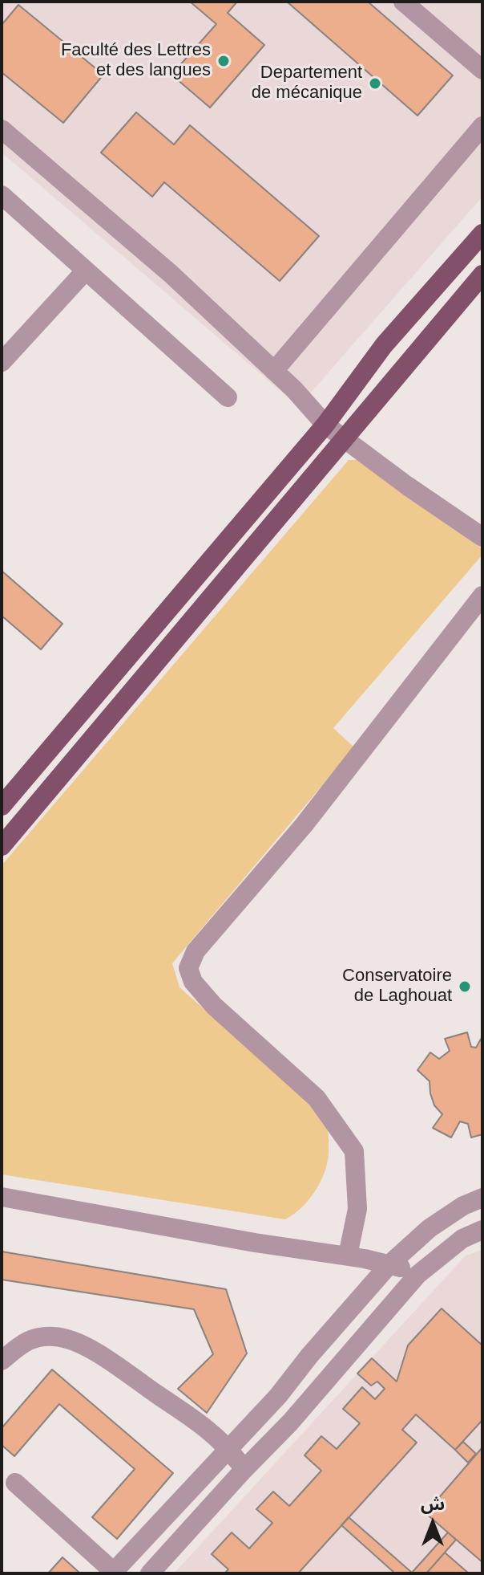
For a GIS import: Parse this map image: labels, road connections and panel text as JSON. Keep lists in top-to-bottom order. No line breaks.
{"places":["Faculté des Lettres et des langues","Departement de mécanique","Conservatoire de Laghouat"],"north":"top"}
